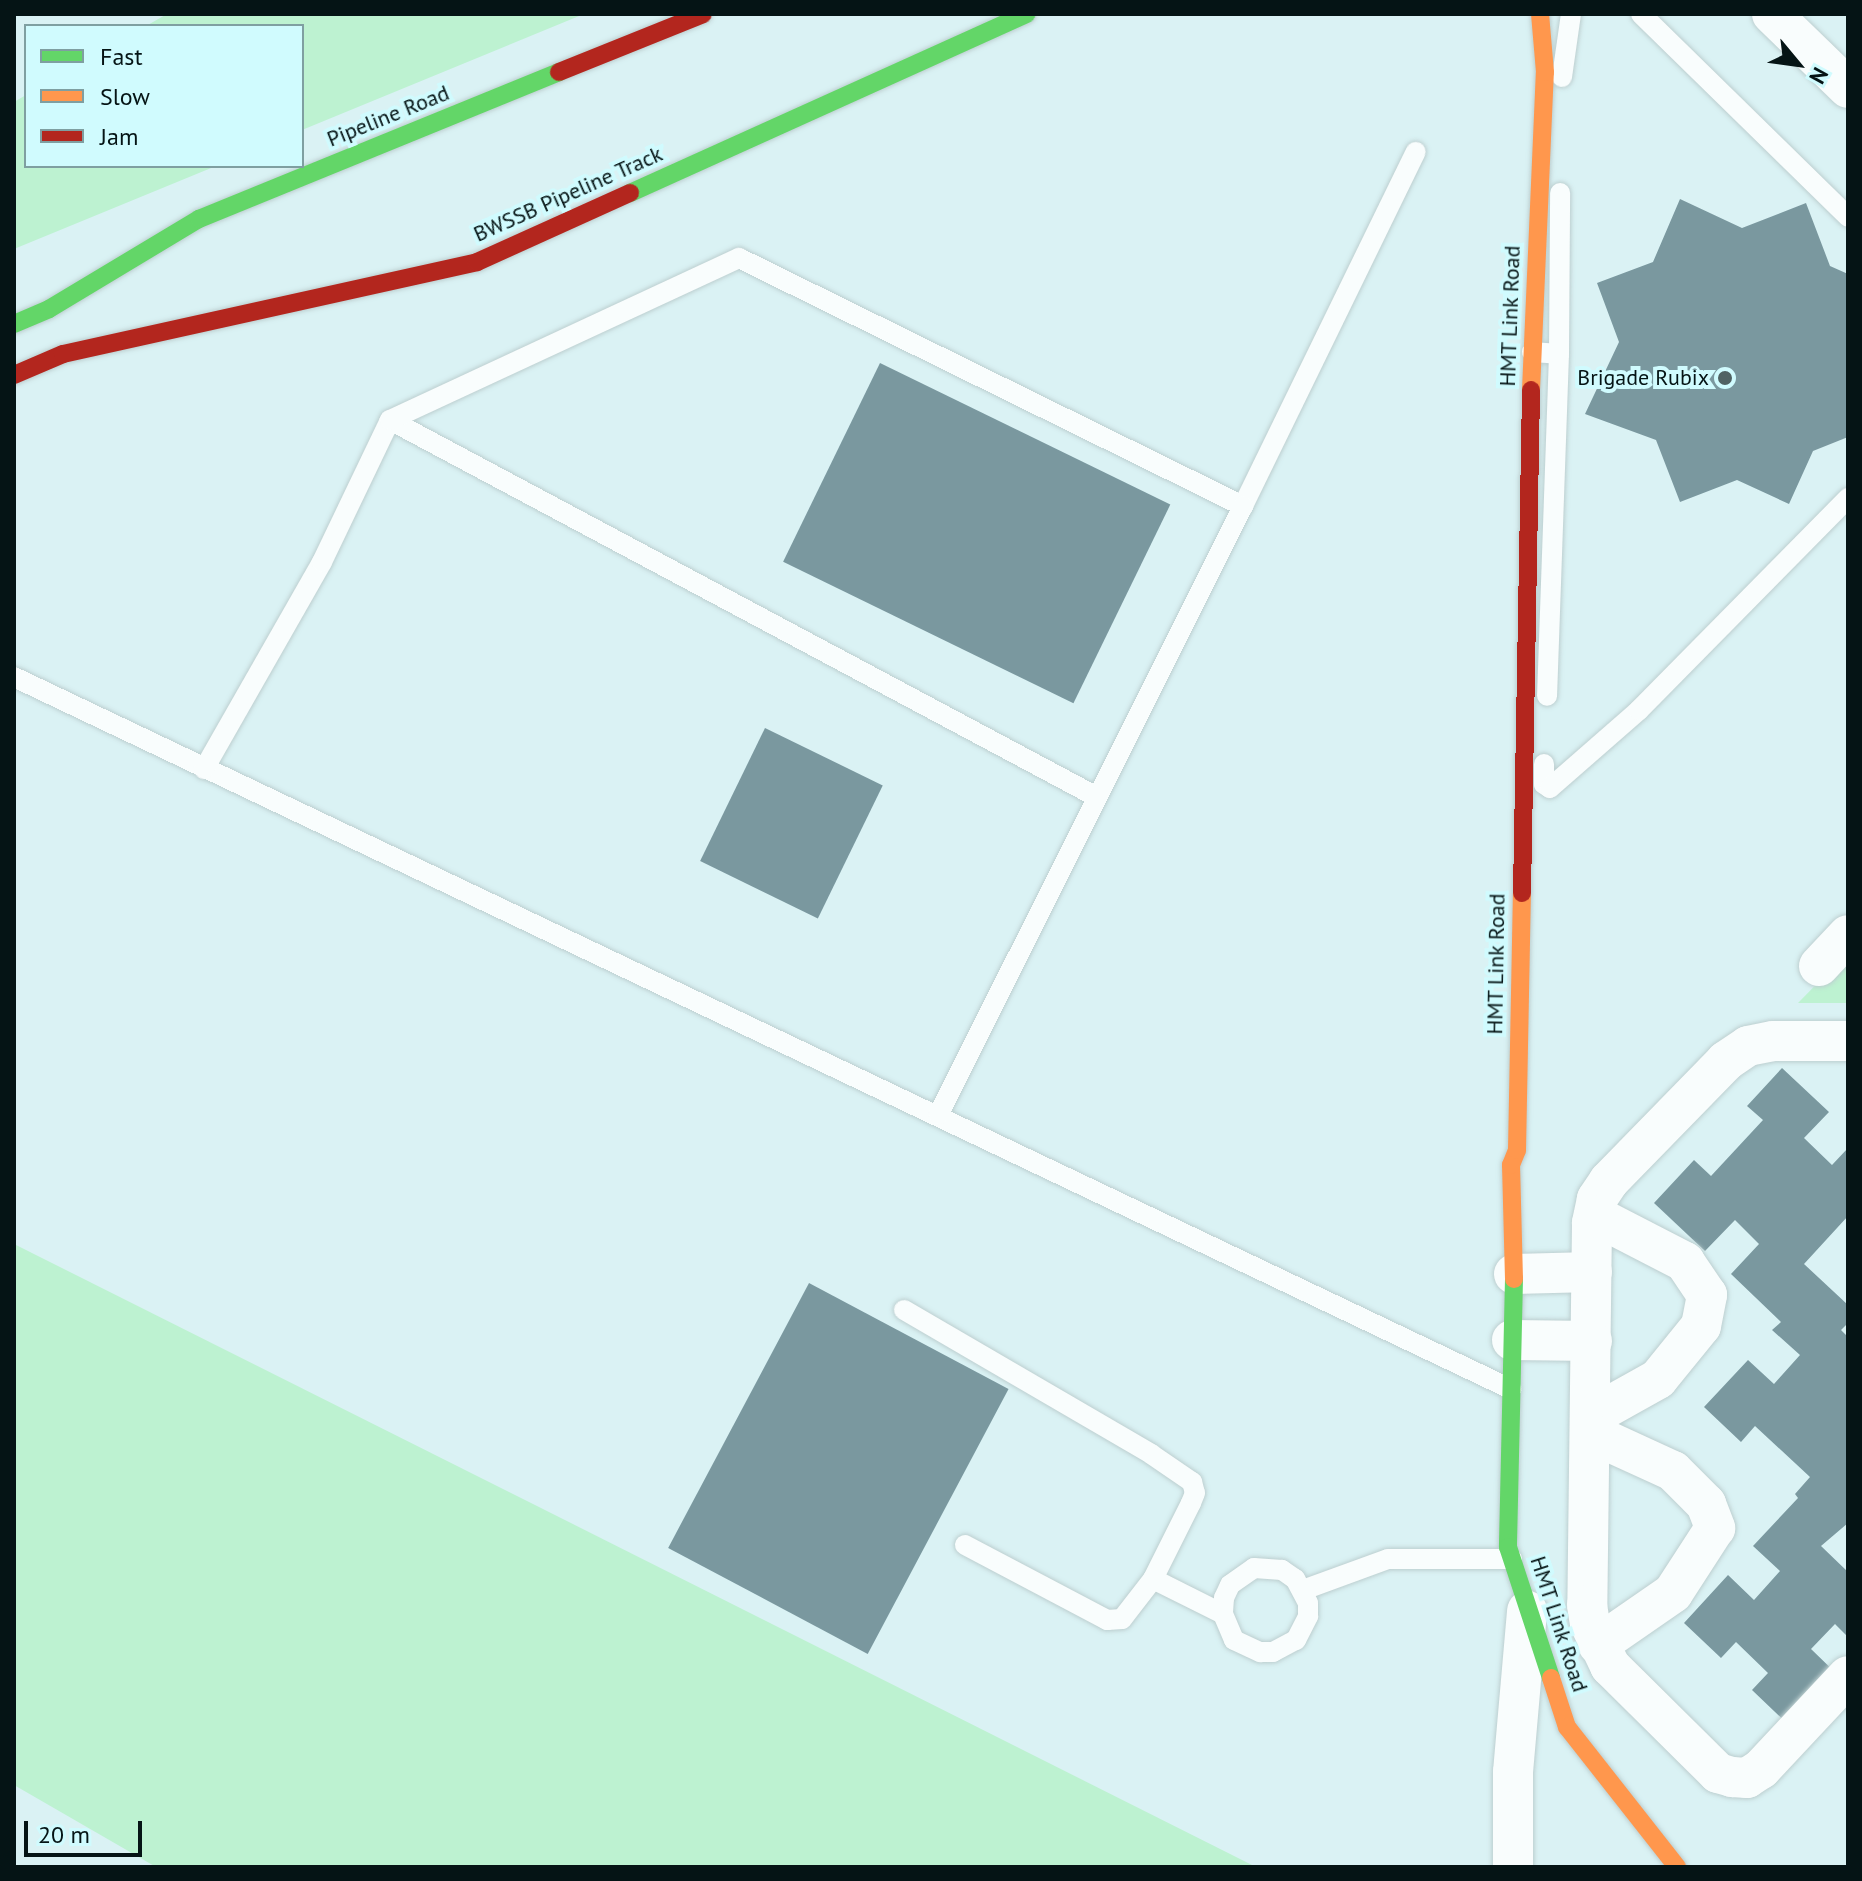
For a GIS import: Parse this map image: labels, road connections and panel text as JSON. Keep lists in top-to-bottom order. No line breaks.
{"streets":{"street":["Pipeline Road","BWSSB Pipeline Track","HMT Link Road"]},"places":["Brigade Rubix"],"legend":["Fast","Slow","Jam"],"scale_bar":"20 m","north":"bottom right"}
